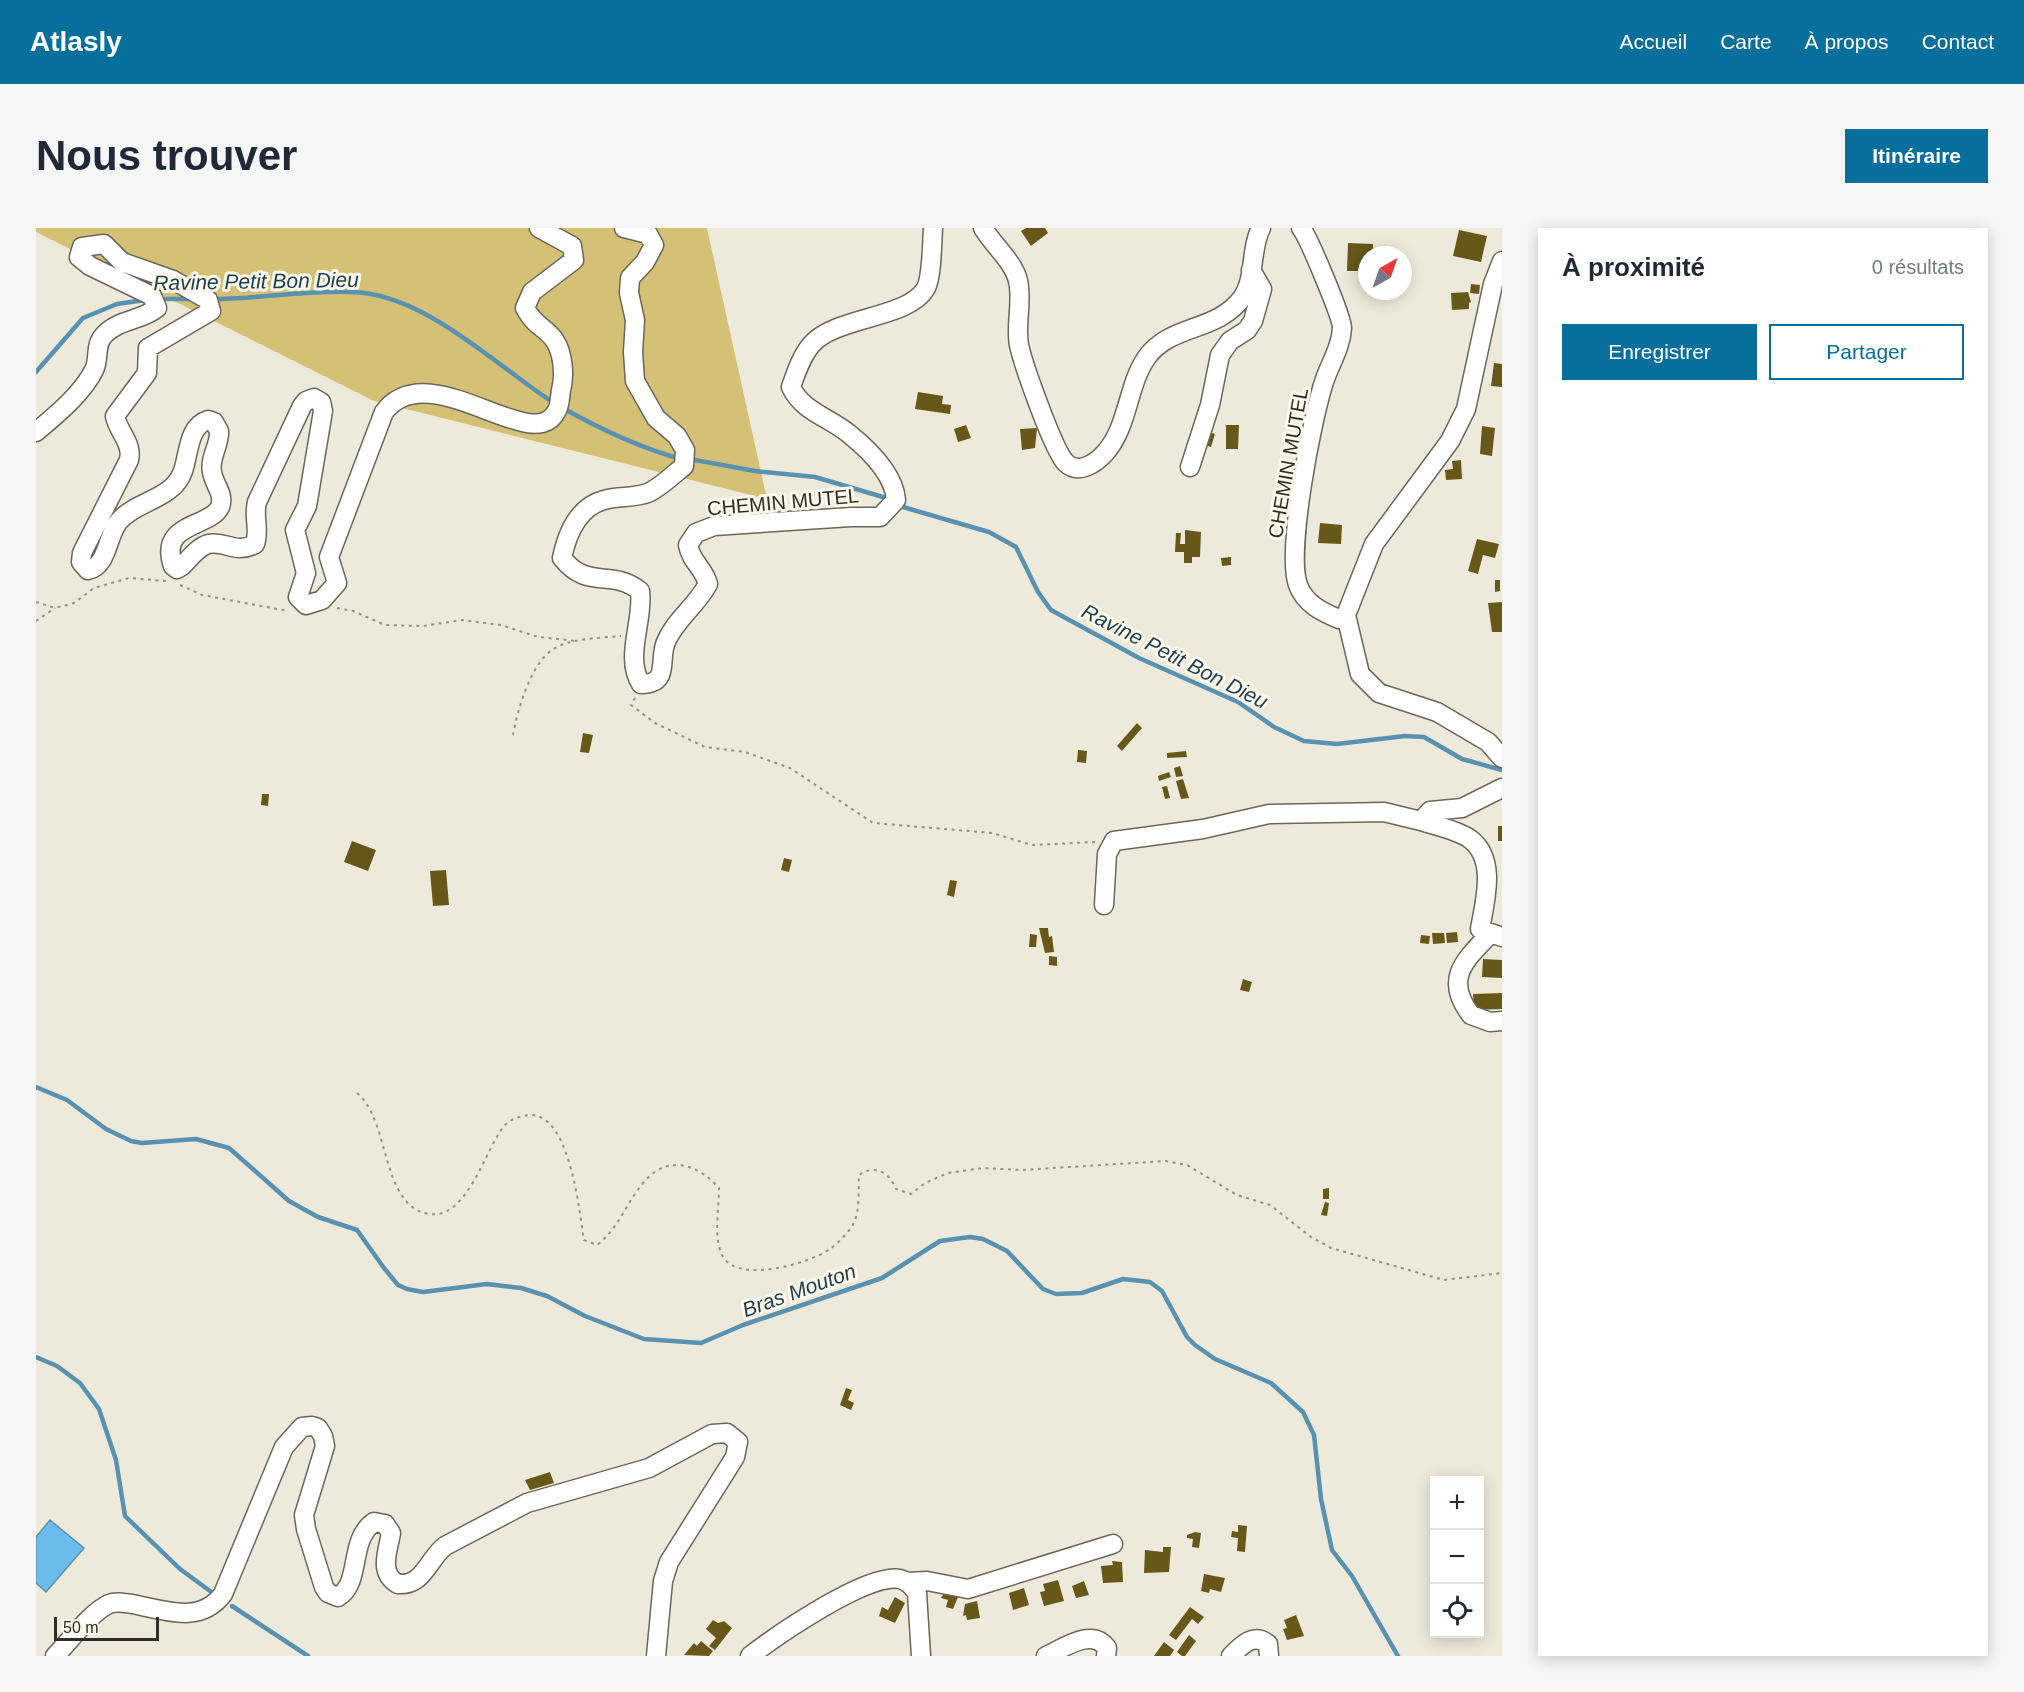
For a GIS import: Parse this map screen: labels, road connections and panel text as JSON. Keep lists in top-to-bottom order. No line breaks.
{"streets":{"street":["CHEMIN MUTEL"]},"water":["Ravine Petit Bon Dieu","Bras Mouton"],"scale_bar":"50 m","north":"top right","page":{"header":"Atlasly","nav":["Accueil","Carte","À propos","Contact"],"buttons":["Itinéraire",["Enregistrer","Partager"]],"title":"Nous trouver","heading":["À proximité","0 résultats"],"map_buttons":["+","−"],"scale":"50 m"}}
